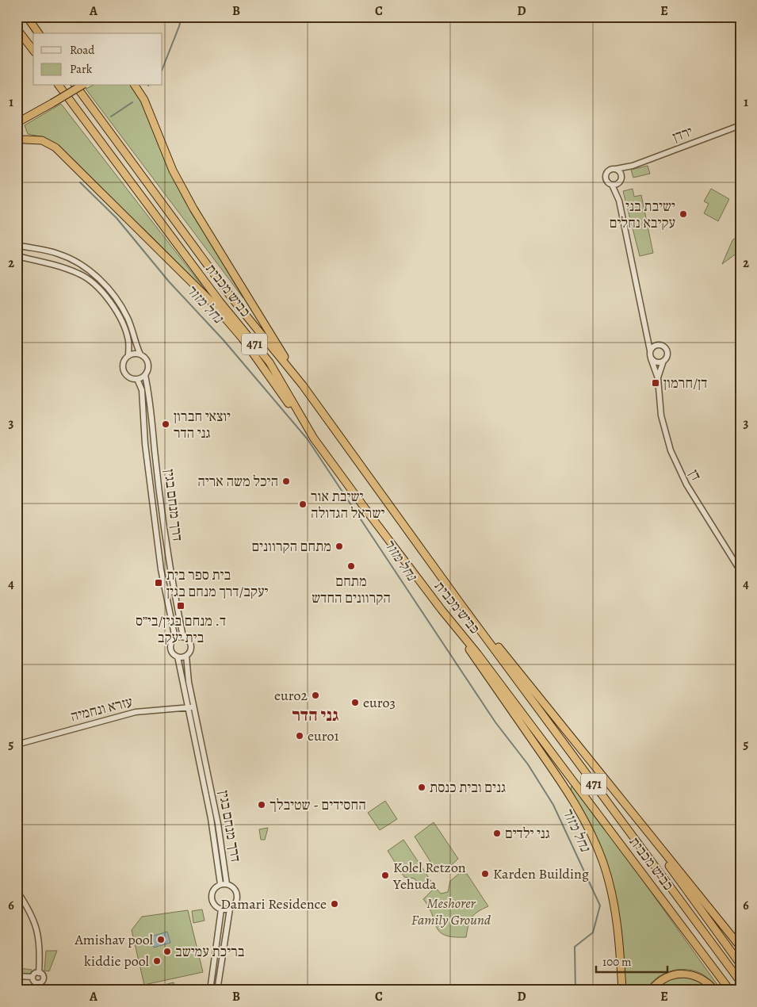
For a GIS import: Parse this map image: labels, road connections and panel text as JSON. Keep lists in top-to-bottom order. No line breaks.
{"streets":{"highway":["כביש מכבית","471"],"street":["ירדן","דן","דרך מנחם בגין","עזרא ונחמיה"]},"crossings":[["דרך מנחם בגין","עזרא ונחמיה"]],"districts":["גני הדר"],"water":["נחל מזור"],"parks":["Meshorer Family Ground"],"places":{"other":["ישיבת בני עקיבא נחלים","יוצאי חברון גני הדר","היכל משה אריה","ישיבת אור ישראל הגדולה","מתחם הקרוונים","מתחם הקרוונים החדש","euro2","euro3","euro1","גנים ובית כנסת","החסידים - שטיבלך","גני ילדים","Karden Building","Kolel Retzon Yehuda","Damari Residence","Amishav pool","בריכת עמישב","kiddie pool"],"transit":["דן/חרמון","בית ספר בית יעקב/דרך מנחם בגין","ד. מנחם בגין/בי״ס בית יעקב"]},"legend":["Road","Park"],"scale_bar":"100 m","grid":{"columns":["A","B","C","D","E"],"rows":["1","2","3","4","5","6"]}}
